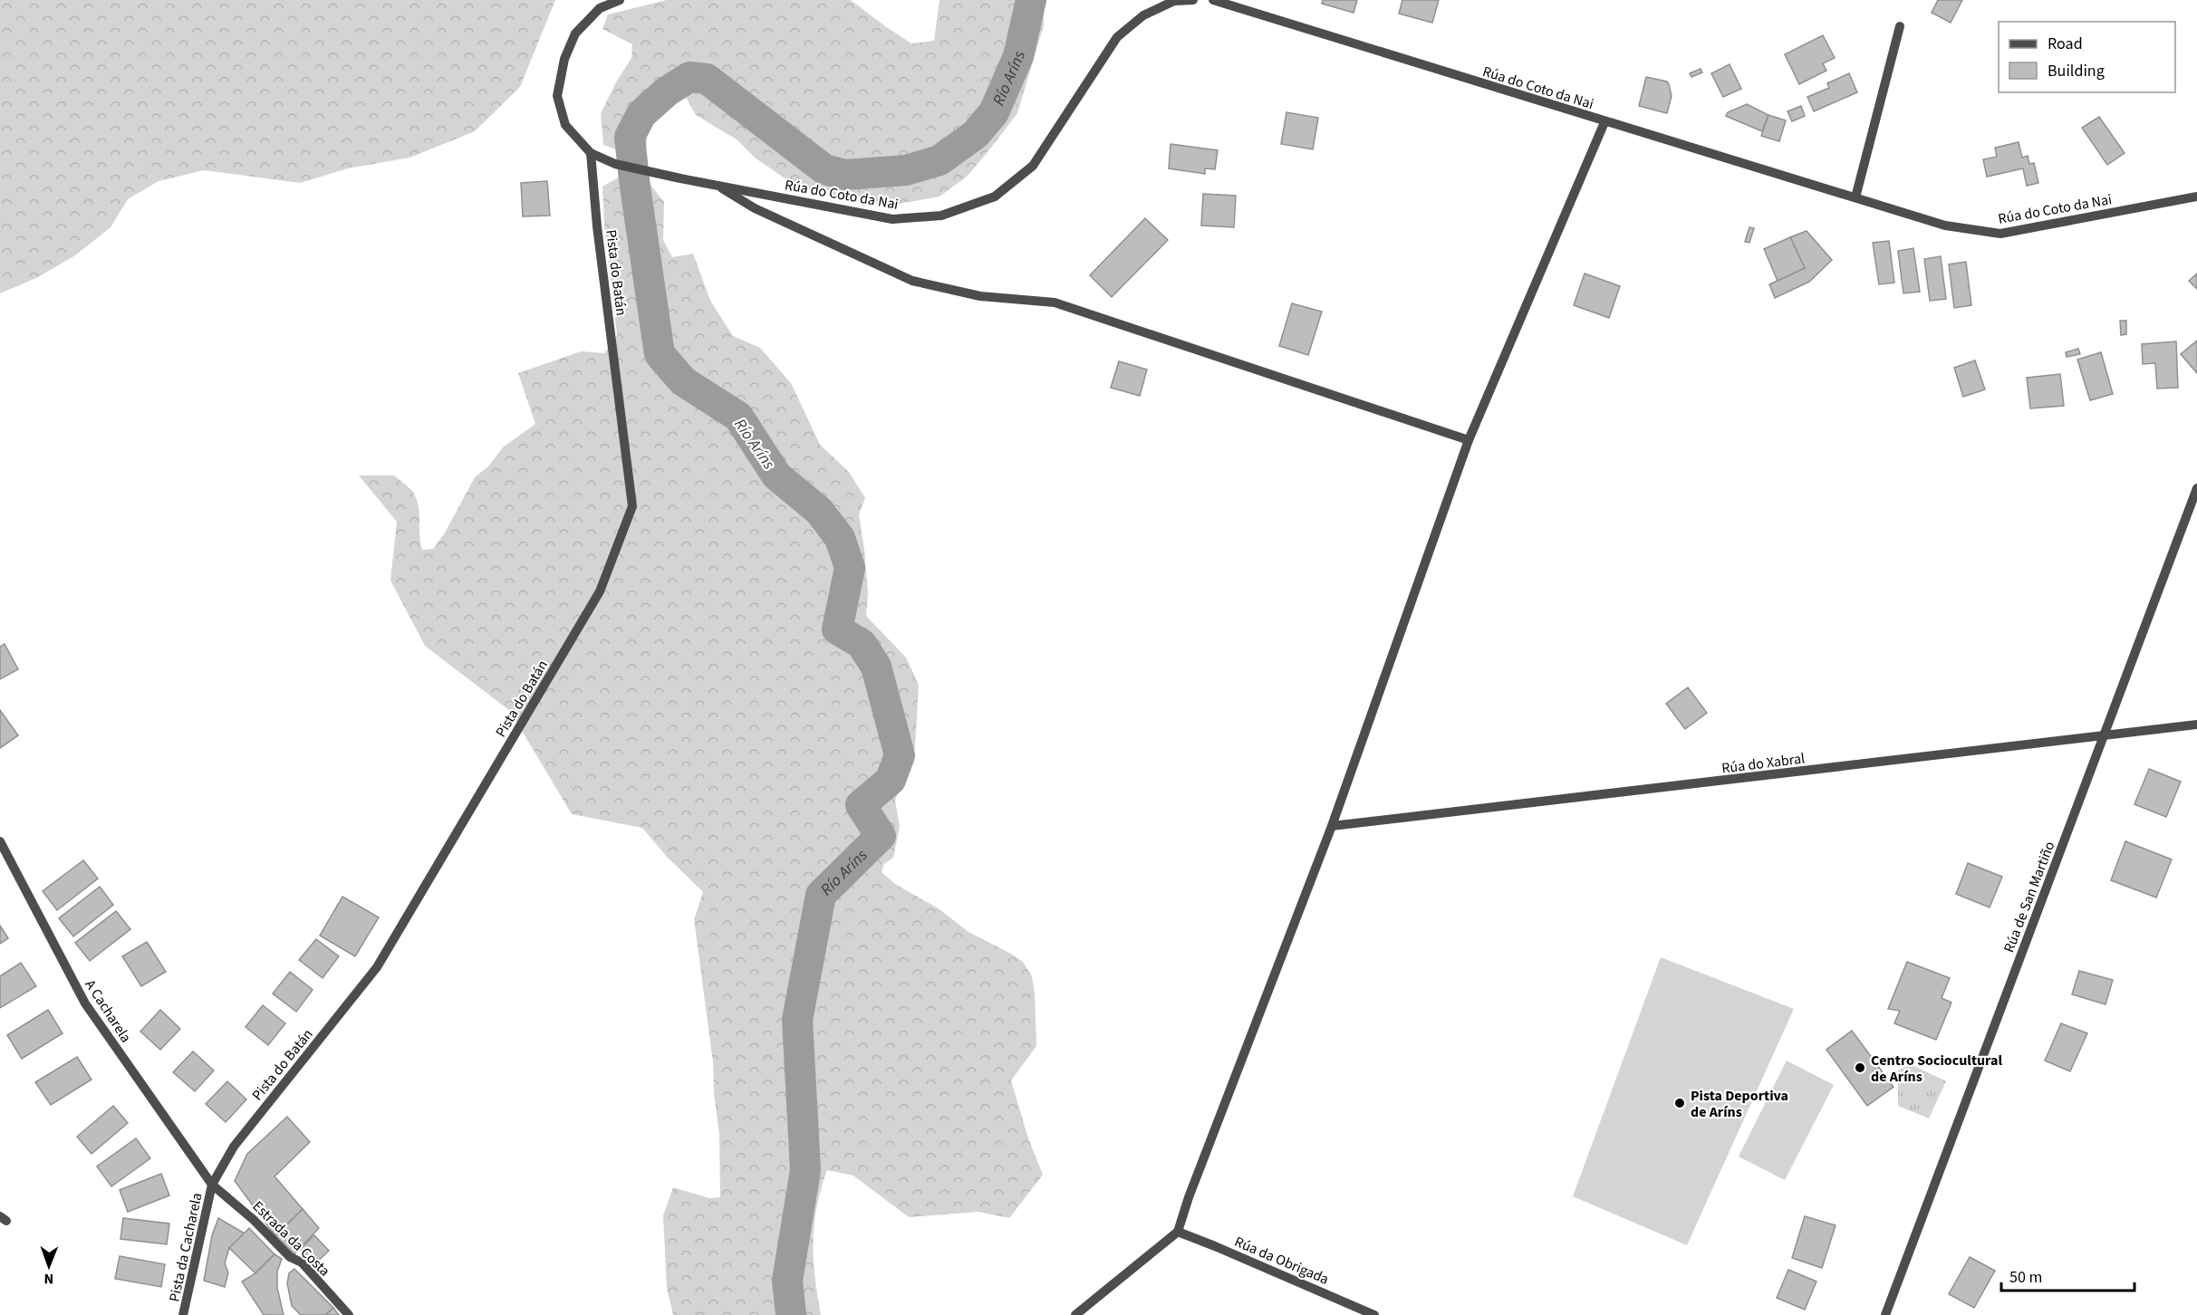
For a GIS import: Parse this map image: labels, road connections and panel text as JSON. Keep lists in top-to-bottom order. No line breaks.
{"streets":{"street":["Rúa do Coto da Nai","Pista do Batán","Rúa do Xabral","Rúa de San Martiño","A Cacharela","Estrada da Costa","Pista da Cacharela","Rúa da Obrigada"]},"crossings":[["Rúa do Coto da Nai","Pista do Batán"],["Pista do Batán","A Cacharela"],["Pista do Batán","Estrada da Costa"],["Pista do Batán","Pista da Cacharela"],["Rúa do Xabral","Rúa de San Martiño"],["A Cacharela","Estrada da Costa"],["A Cacharela","Pista da Cacharela"],["Estrada da Costa","Pista da Cacharela"]],"water":["Río Aríns"],"places":["Centro Sociocultural de Aríns","Pista Deportiva de Aríns"],"legend":["Road","Building"],"scale_bar":"50 m","north":"bottom"}
